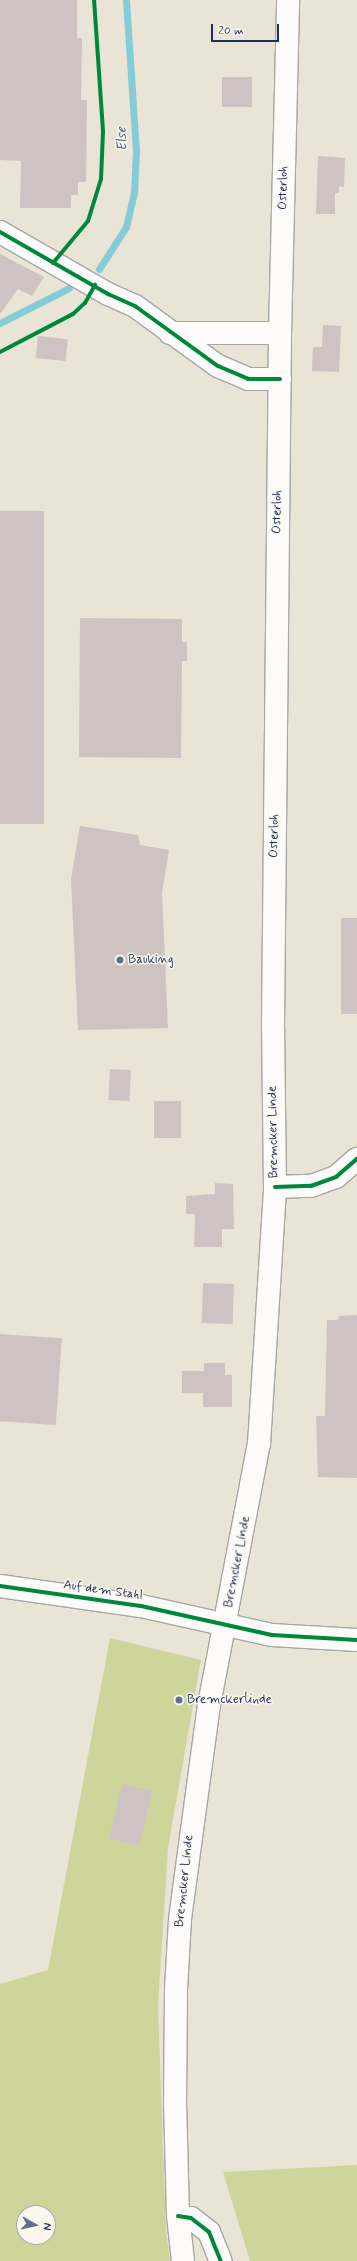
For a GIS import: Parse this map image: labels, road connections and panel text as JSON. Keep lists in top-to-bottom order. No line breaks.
{"streets":{"main road":["Osterloh","Bremcker Linde","Auf dem Stahl"]},"crossings":[["Osterloh","Bremcker Linde"],["Bremcker Linde","Auf dem Stahl"]],"water":["Else"],"places":["Bauking","Bremckerlinde"],"scale_bar":"20 m","north":"right"}
